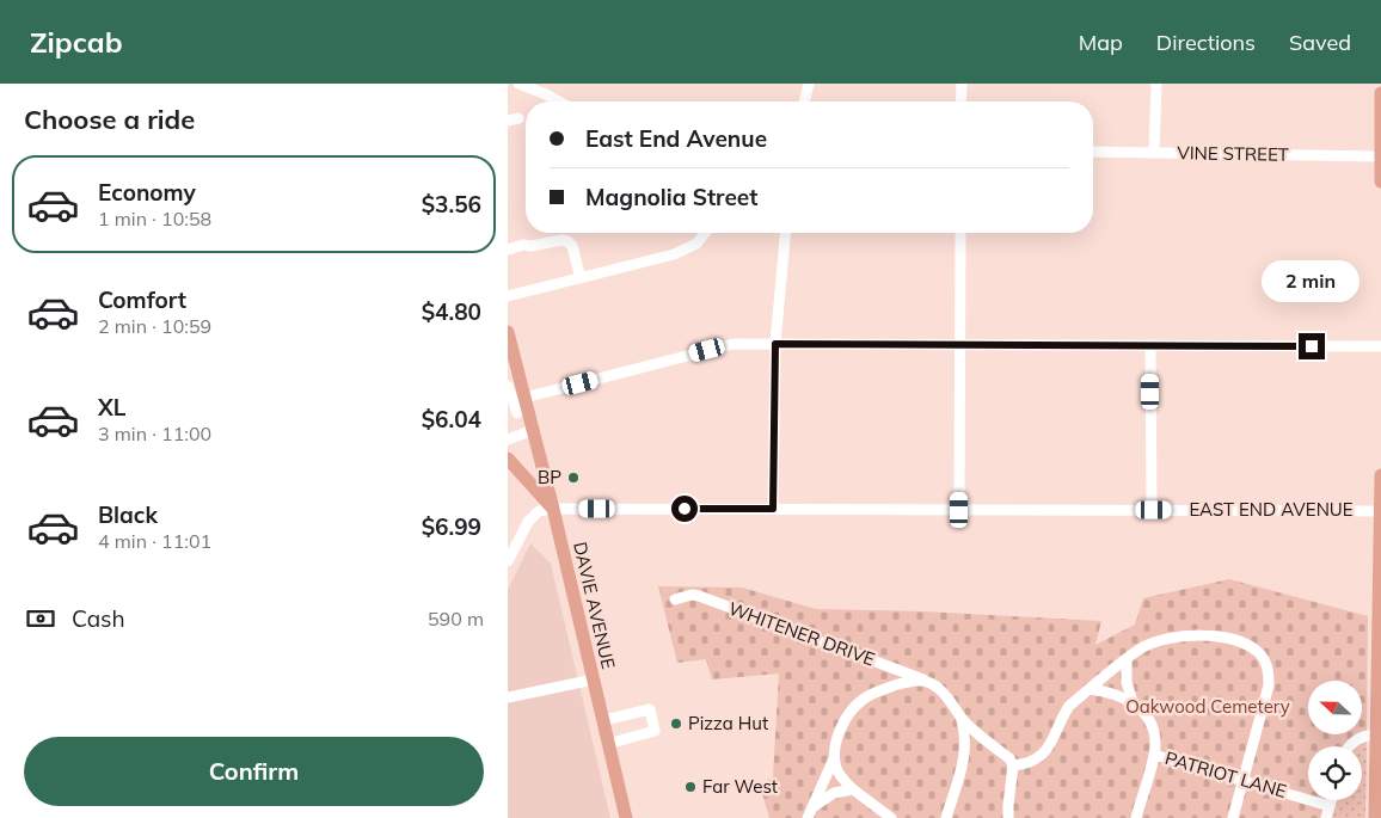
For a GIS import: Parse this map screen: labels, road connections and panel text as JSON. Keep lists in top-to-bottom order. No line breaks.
{"streets":{"main road":["DAVIE AVENUE"],"street":["VINE STREET","EAST END AVENUE","WHITENER DRIVE","PATRIOT LANE"]},"crossings":[["EAST END AVENUE","DAVIE AVENUE"]],"parks":["Oakwood Cemetery"],"places":["BP","Pizza Hut","Far West"],"north":"left","page":{"header":"Zipcab","nav":["Map","Directions","Saved"],"heading":"Choose a ride","banner":["East End Avenue","Magnolia Street"],"list":[{"name":"Economy","note":"1 min · 10:58","value":"$3.56"},{"name":"Comfort","note":"2 min · 10:59","value":"$4.80"},{"name":"XL","note":"3 min · 11:00","value":"$6.04"},{"name":"Black","note":"4 min · 11:01","value":"$6.99"}],"bubble":"2 min","pay":["Cash","590 m"],"buttons":"Confirm"}}
